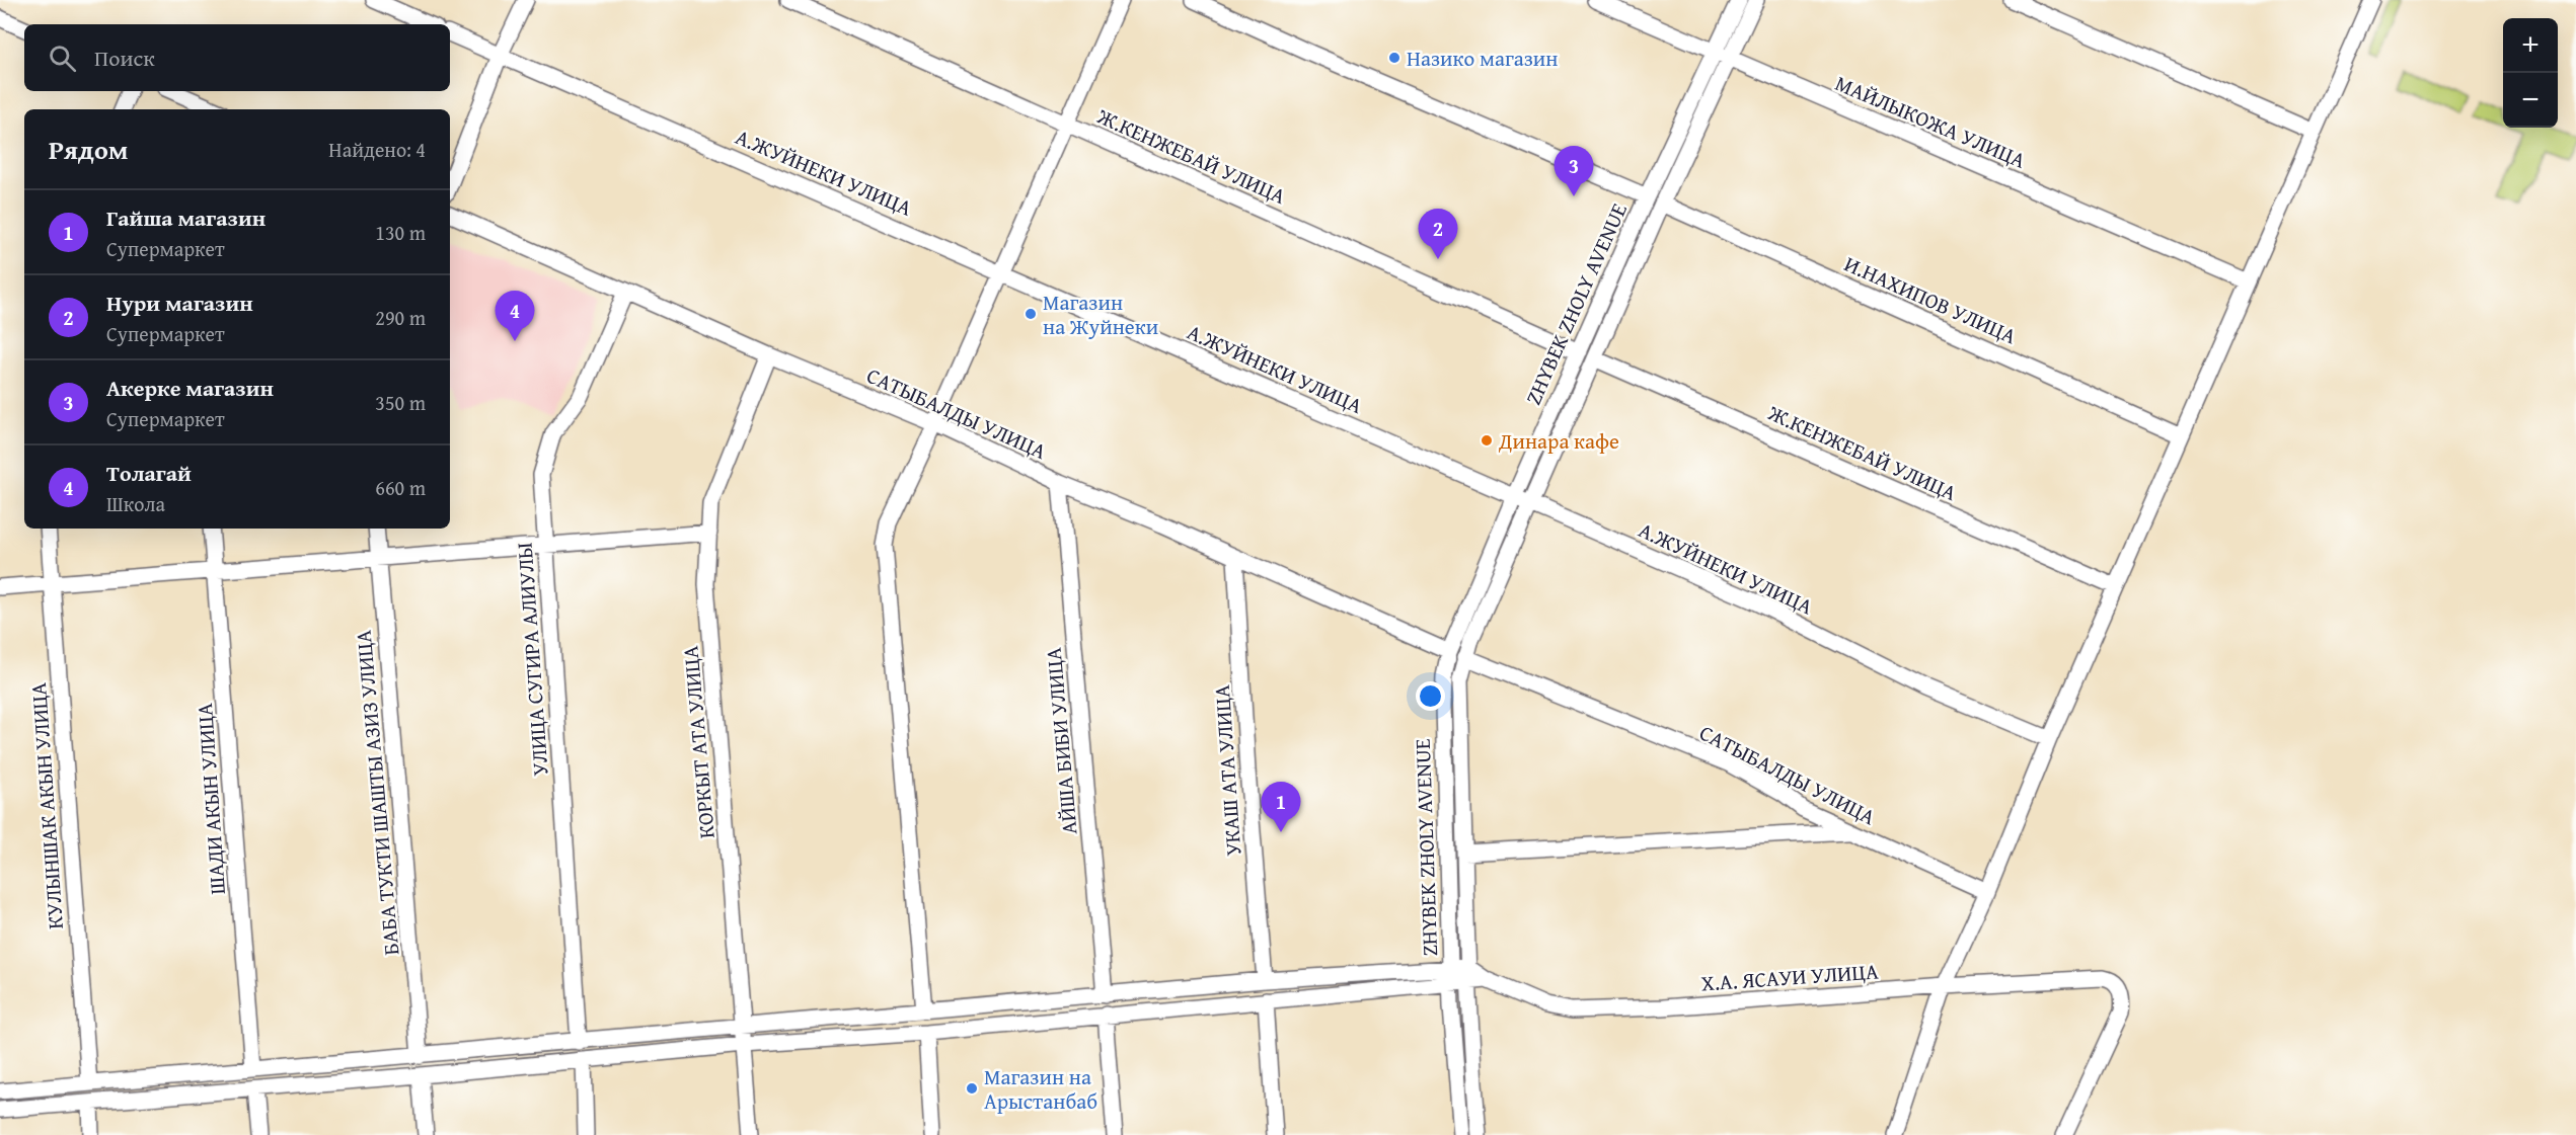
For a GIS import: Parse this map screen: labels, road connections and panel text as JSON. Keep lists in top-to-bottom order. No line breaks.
{"streets":{"street":["МАЙЛЫКОЖА УЛИЦА","Ж.КЕНЖЕБАЙ УЛИЦА","А.ЖУЙНЕКИ УЛИЦА","И.НАХИПОВ УЛИЦА","ZHYBEK ZHOLY AVENUE","САТЫБАЛДЫ УЛИЦА","УЛИЦА СУГИРА АЛИУЛЫ","АЙША БИБИ УЛИЦА","КОРКЫТ АТА УЛИЦА","УКАШ АТА УЛИЦА","БАБА ТУКТИ ШАШТЫ АЗИЗ УЛИЦА","ШАДИ АКЫН УЛИЦА","КУЛЫНШАК АКЫН УЛИЦА","Х.А. ЯСАУИ УЛИЦА"]},"crossings":[["МАЙЛЫКОЖА УЛИЦА","ZHYBEK ZHOLY AVENUE"],["Ж.КЕНЖЕБАЙ УЛИЦА","ZHYBEK ZHOLY AVENUE"],["А.ЖУЙНЕКИ УЛИЦА","ZHYBEK ZHOLY AVENUE"],["И.НАХИПОВ УЛИЦА","ZHYBEK ZHOLY AVENUE"],["ZHYBEK ZHOLY AVENUE","САТЫБАЛДЫ УЛИЦА"],["ZHYBEK ZHOLY AVENUE","Х.А. ЯСАУИ УЛИЦА"],["САТЫБАЛДЫ УЛИЦА","УЛИЦА СУГИРА АЛИУЛЫ"],["САТЫБАЛДЫ УЛИЦА","АЙША БИБИ УЛИЦА"],["САТЫБАЛДЫ УЛИЦА","КОРКЫТ АТА УЛИЦА"],["САТЫБАЛДЫ УЛИЦА","УКАШ АТА УЛИЦА"]],"places":["Назико магазин","Магазин на Жуйнеки","Динара кафе","Магазин на Арыстанбаб"],"page":{"map_buttons":["+","−"],"search":"Поиск","heading":["Рядом","Найдено: 4"],"pins":["3","2","4","1"],"list":[{"mark":"1","name":"Гайша магазин","note":"Супермаркет","value":"130 m"},{"mark":"2","name":"Нури магазин","note":"Супермаркет","value":"290 m"},{"mark":"3","name":"Акерке магазин","note":"Супермаркет","value":"350 m"},{"mark":"4","name":"Толагай","note":"Школа","value":"660 m"}]}}
